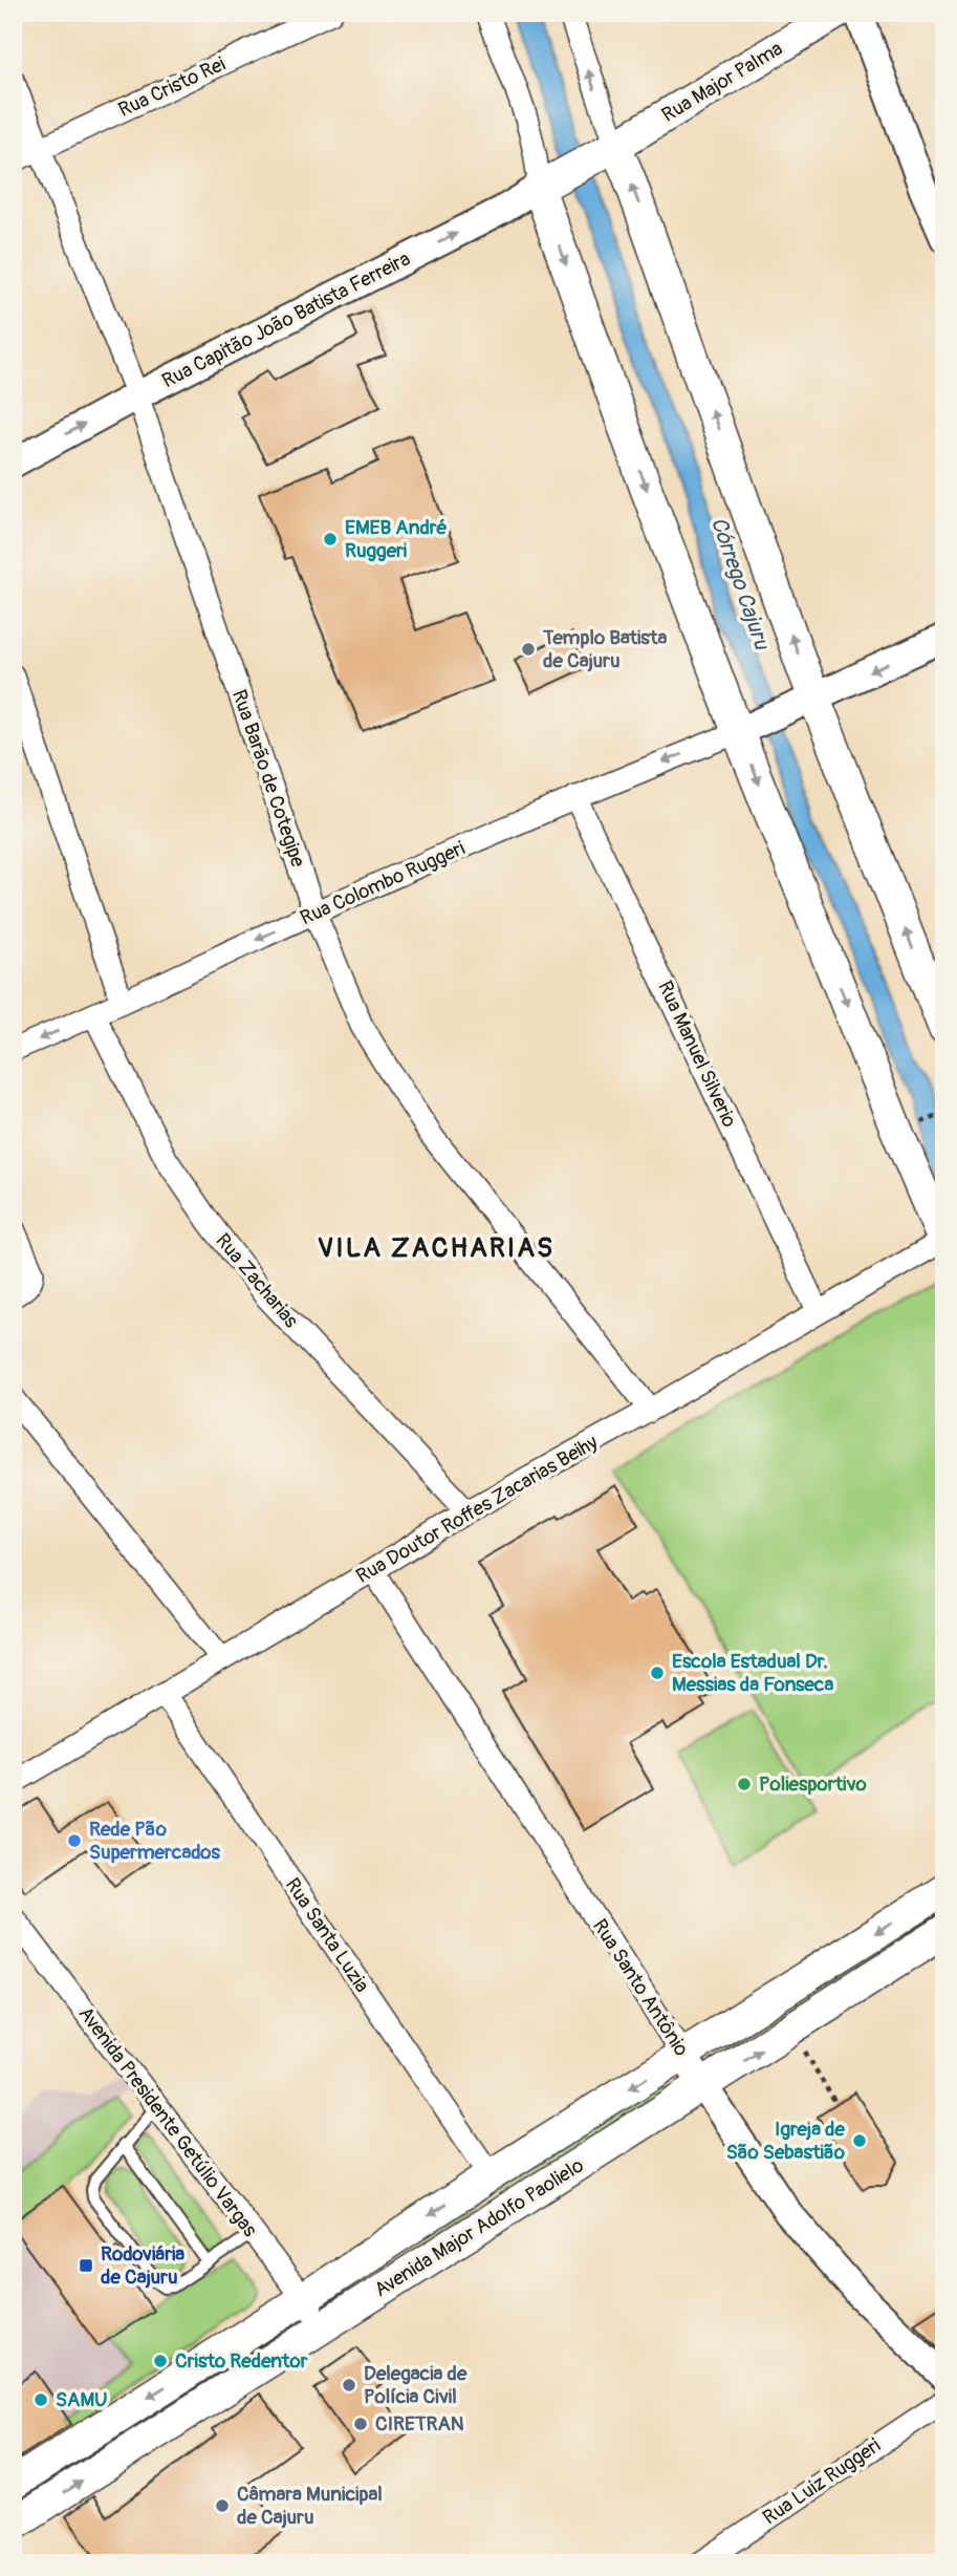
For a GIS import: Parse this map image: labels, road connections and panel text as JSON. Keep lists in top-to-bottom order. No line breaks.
{"streets":{"main road":["Rua Major Palma","Avenida Major Adolfo Paolielo"],"street":["Rua Cristo Rei","Rua Capitão João Batista Ferreira","Rua Barão de Cotegipe","Rua Colombo Ruggeri","Rua Manuel Silverio","Rua Zacharias","Rua Doutor Roffes Zacarias Beihy","Rua Santa Luzia","Rua Santo Antônio","Avenida Presidente Getúlio Vargas","Rua Luiz Ruggeri"]},"crossings":[["Rua Major Palma","Rua Capitão João Batista Ferreira"],["Rua Cristo Rei","Rua Barão de Cotegipe"],["Rua Capitão João Batista Ferreira","Rua Barão de Cotegipe"],["Rua Barão de Cotegipe","Rua Colombo Ruggeri"],["Rua Barão de Cotegipe","Rua Doutor Roffes Zacarias Beihy"],["Rua Colombo Ruggeri","Rua Manuel Silverio"],["Rua Colombo Ruggeri","Rua Zacharias"],["Rua Manuel Silverio","Rua Doutor Roffes Zacarias Beihy"],["Rua Zacharias","Rua Doutor Roffes Zacarias Beihy"],["Rua Doutor Roffes Zacarias Beihy","Rua Santa Luzia"],["Rua Doutor Roffes Zacarias Beihy","Rua Santo Antônio"],["Rua Santa Luzia","Avenida Major Adolfo Paolielo"],["Rua Santo Antônio","Avenida Major Adolfo Paolielo"],["Avenida Presidente Getúlio Vargas","Avenida Major Adolfo Paolielo"]],"one_way":["Rua Capitão João Batista Ferreira","Rua Colombo Ruggeri"],"districts":["VILA ZACHARIAS"],"water":["Córrego Cajuru"],"places":{"other":["EMEB André Ruggeri","Templo Batista de Cajuru","Escola Estadual Dr. Messias da Fonseca","Poliesportivo","Rede Pão Supermercados","Igreja de São Sebastião","Cristo Redentor","Delegacia de Polícia Civil","SAMU","CIRETRAN","Câmara Municipal de Cajuru"],"transit":["Rodoviária de Cajuru"]}}
